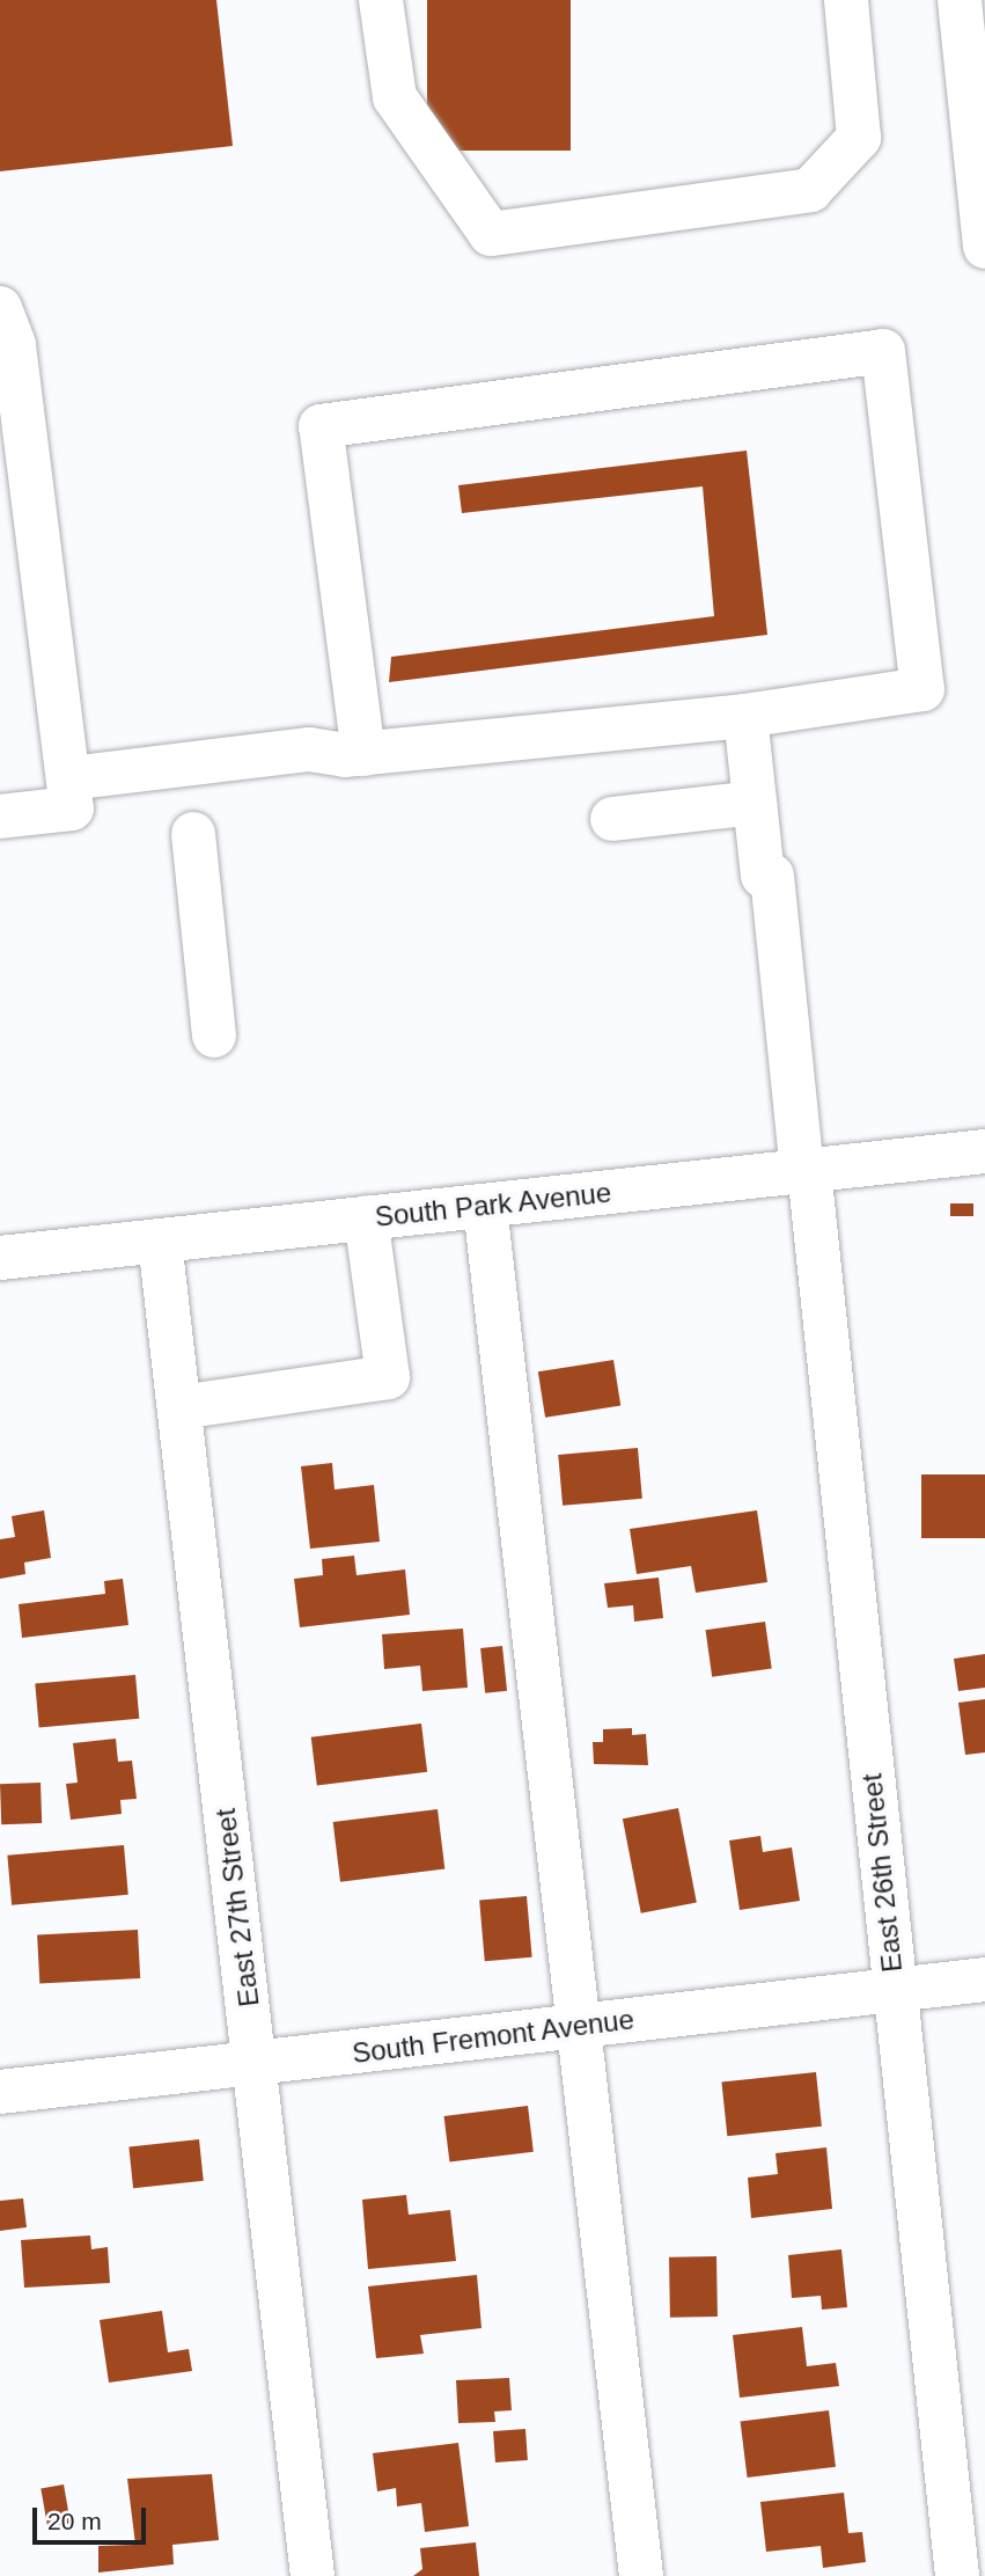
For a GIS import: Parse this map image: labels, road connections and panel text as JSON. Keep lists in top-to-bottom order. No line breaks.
{"streets":{"street":["South Park Avenue","East 26th Street","East 27th Street","South Fremont Avenue"]},"crossings":[["South Park Avenue","East 26th Street"],["South Park Avenue","East 27th Street"],["East 26th Street","South Fremont Avenue"],["East 27th Street","South Fremont Avenue"]],"scale_bar":"20 m"}
